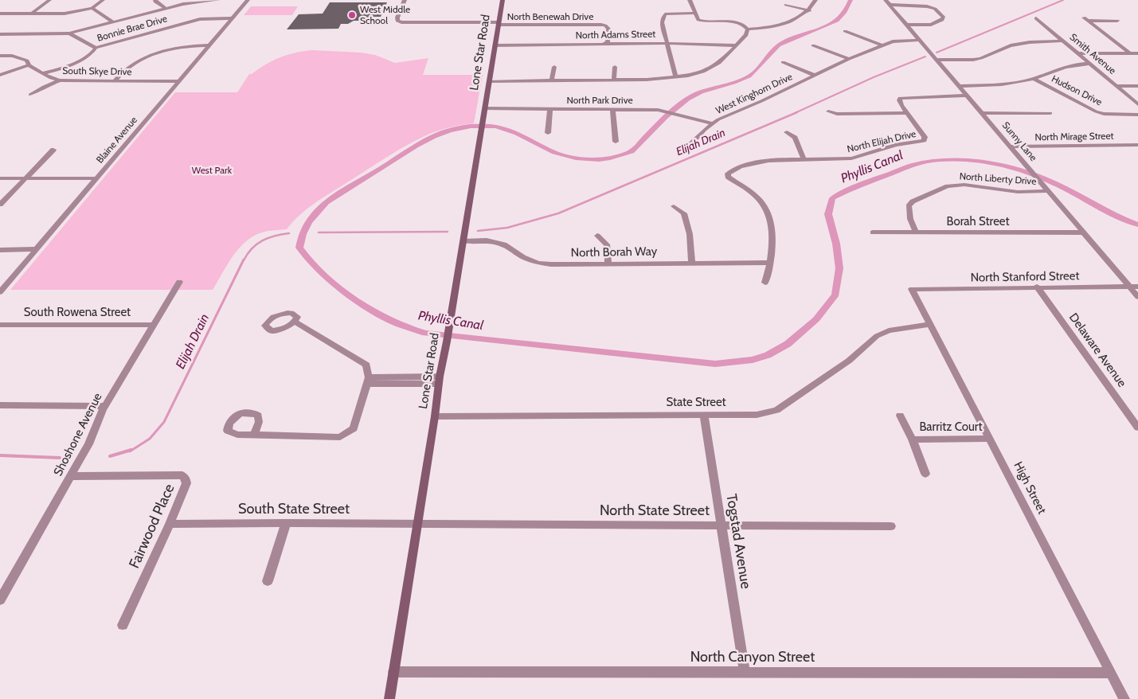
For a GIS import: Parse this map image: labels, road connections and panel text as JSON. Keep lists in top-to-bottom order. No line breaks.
{"streets":{"street":["North Benewah Drive","Bonnie Brae Drive","North Adams Street","Lone Star Road","Smith Avenue","South Skye Drive","Hudson Drive","West Kinghorn Drive","North Park Drive","North Mirage Street","Blaine Avenue","North Elijah Drive","Sunny Lane","North Liberty Drive","Borah Street","North Borah Way","North Stanford Street","South Rowena Street","Delaware Avenue","State Street","Barritz Court","Shoshone Avenue","High Street","South State Street","North State Street","Fairwood Place","Togstad Avenue","North Canyon Street"]},"crossings":[["North Benewah Drive","North Adams Street"],["North Benewah Drive","Lone Star Road"],["Bonnie Brae Drive","South Skye Drive"],["Bonnie Brae Drive","Blaine Avenue"],["North Adams Street","Lone Star Road"],["Lone Star Road","North Park Drive"],["Lone Star Road","North Borah Way"],["Lone Star Road","State Street"],["Lone Star Road","South State Street"],["Lone Star Road","North State Street"],["Lone Star Road","North Canyon Street"],["South Skye Drive","Blaine Avenue"],["West Kinghorn Drive","North Park Drive"],["West Kinghorn Drive","Sunny Lane"],["North Mirage Street","Sunny Lane"],["North Elijah Drive","Sunny Lane"],["North Elijah Drive","North Borah Way"],["Sunny Lane","North Liberty Drive"],["Sunny Lane","Borah Street"],["Sunny Lane","North Stanford Street"],["North Liberty Drive","Borah Street"],["North Stanford Street","Delaware Avenue"],["North Stanford Street","High Street"],["South Rowena Street","Shoshone Avenue"],["State Street","High Street"],["State Street","Togstad Avenue"],["Barritz Court","High Street"],["Shoshone Avenue","Fairwood Place"],["High Street","North Canyon Street"],["South State Street","North State Street"],["South State Street","Fairwood Place"],["North State Street","Togstad Avenue"],["Togstad Avenue","North Canyon Street"]],"water":["Elijah Drain","Phyllis Canal"],"parks":["West Park"],"places":["West Middle School"]}
